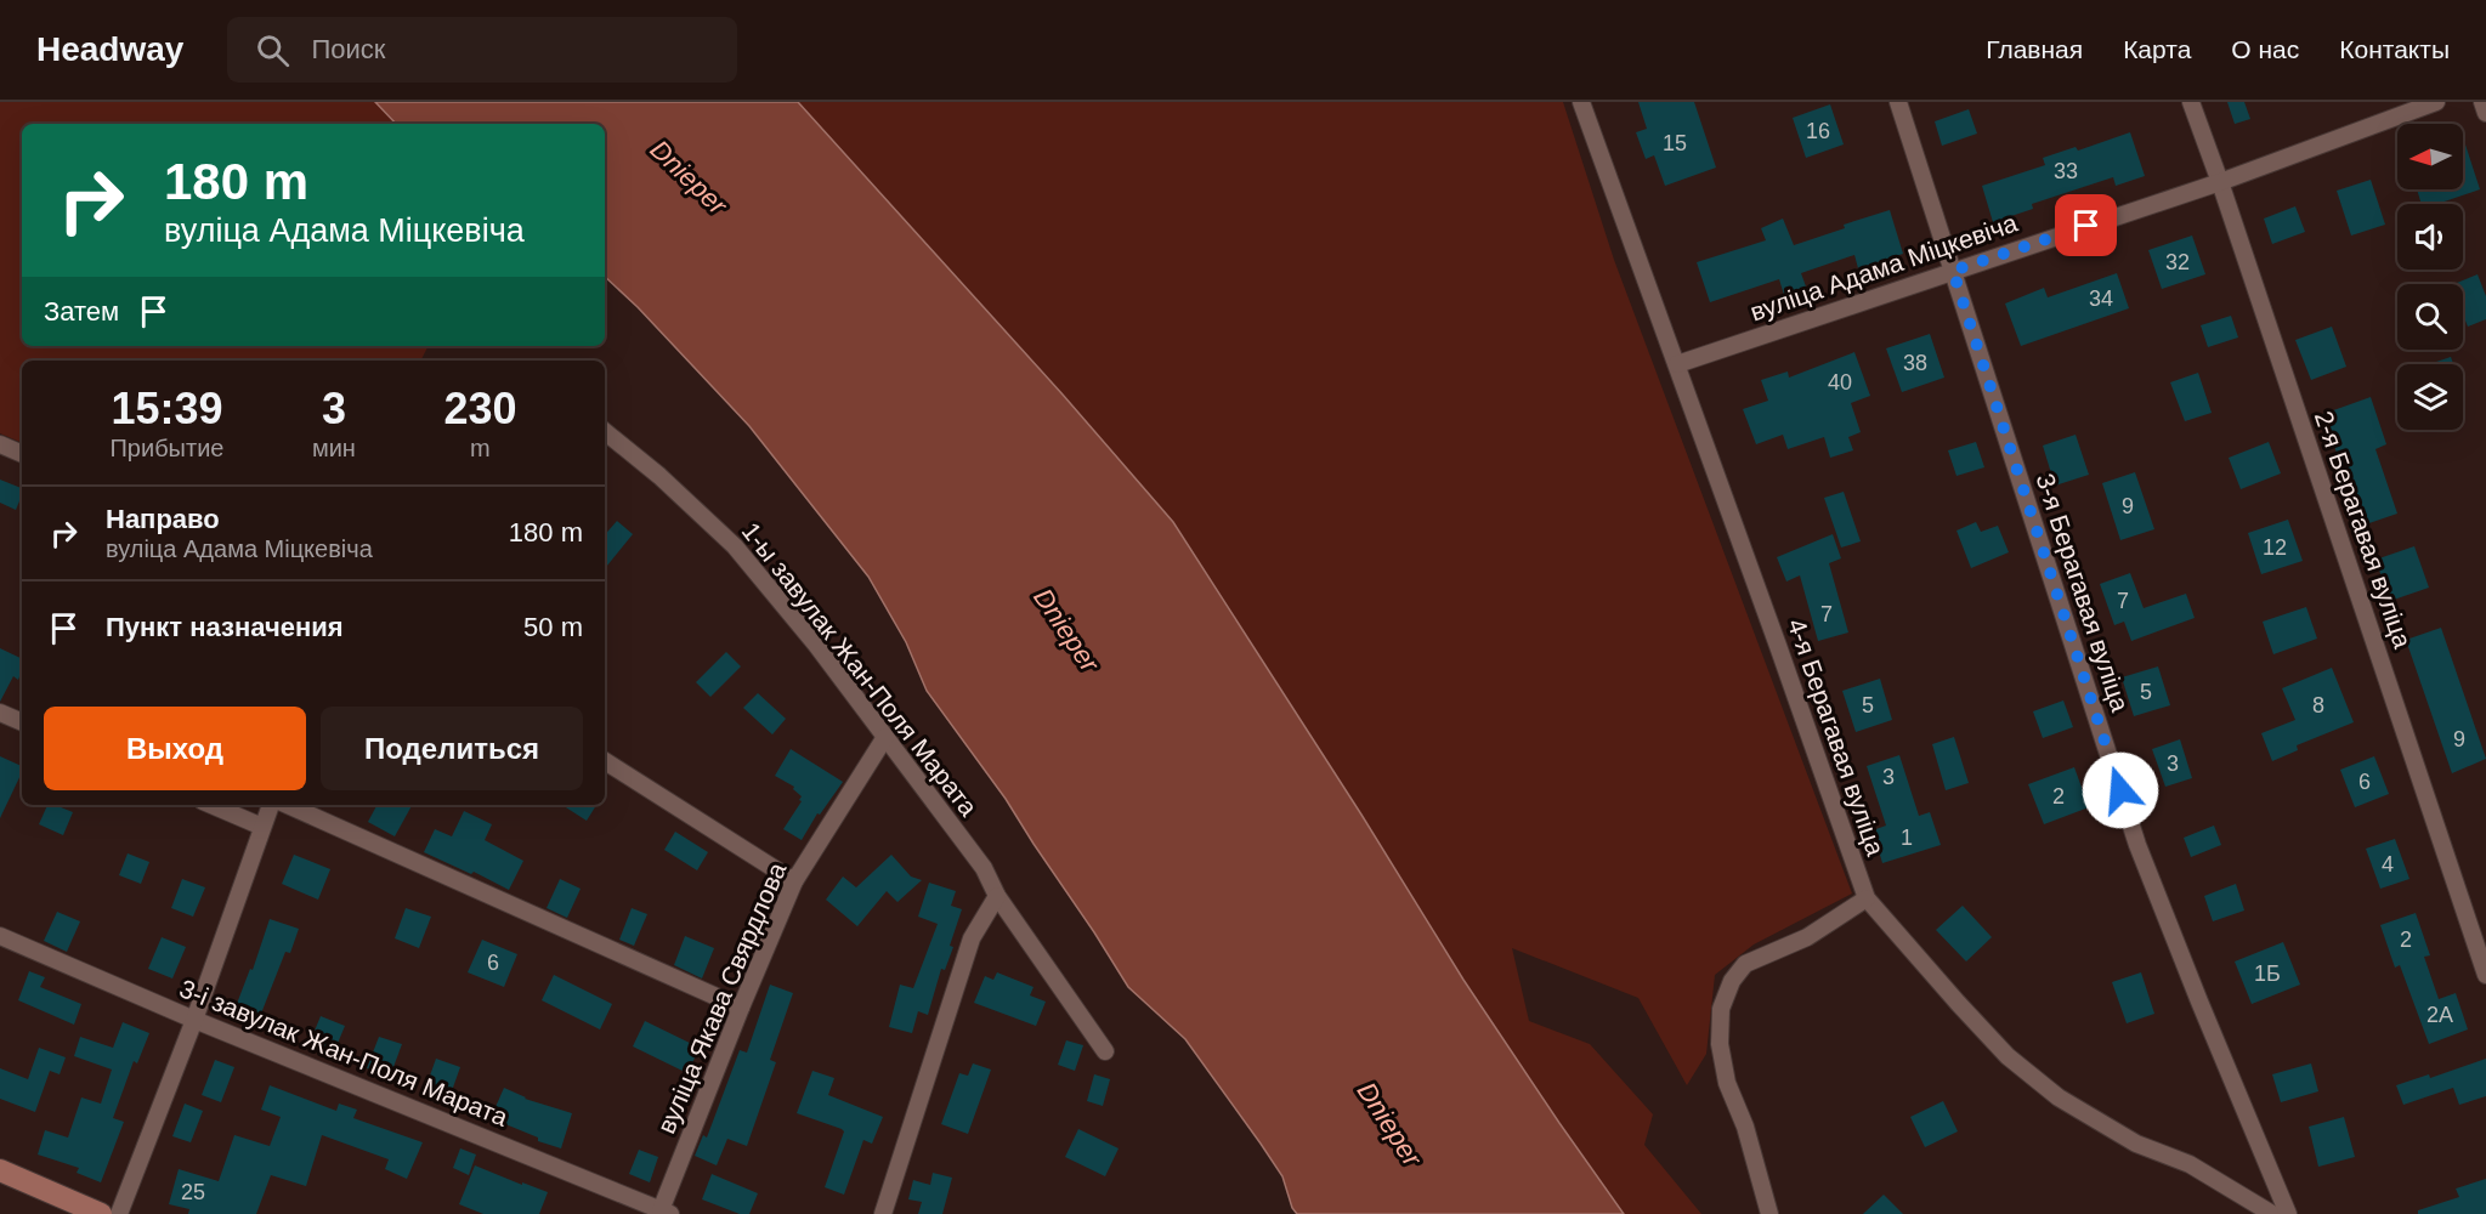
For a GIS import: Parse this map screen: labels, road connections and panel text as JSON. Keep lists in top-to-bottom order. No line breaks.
{"streets":{"street":["вуліца Адама Міцкевіча","2-я Берагавая вуліца","3-я Берагавая вуліца","1-ы завулак Жан-Поля Марата","4-я Берагавая вуліца","вуліца Якава Свярдлова","3-і завулак Жан-Поля Марата"]},"crossings":[["вуліца Адама Міцкевіча","2-я Берагавая вуліца"],["вуліца Адама Міцкевіча","3-я Берагавая вуліца"],["вуліца Адама Міцкевіча","4-я Берагавая вуліца"],["1-ы завулак Жан-Поля Марата","вуліца Якава Свярдлова"],["вуліца Якава Свярдлова","3-і завулак Жан-Поля Марата"]],"water":["Dnieper"],"house_numbers":["16","15","33","32","34","38","40","9","12","7","7","5","5","8","9","3","3","6","2","1","4","2","6","1Б","2А","25"],"north":"left","page":{"header":"Headway","search":"Поиск","nav":["Главная","Карта","О нас","Контакты"],"turn":["180 m","вуліца Адама Міцкевіча"],"then":"Затем","eta":["15:39","Прибытие","3","мин","230","m"],"list":[{"name":"Направо","note":"вуліца Адама Міцкевіча","value":"180 m"},{"name":"Пункт назначения","value":"50 m"}],"buttons":["Выход","Поделиться"]}}
